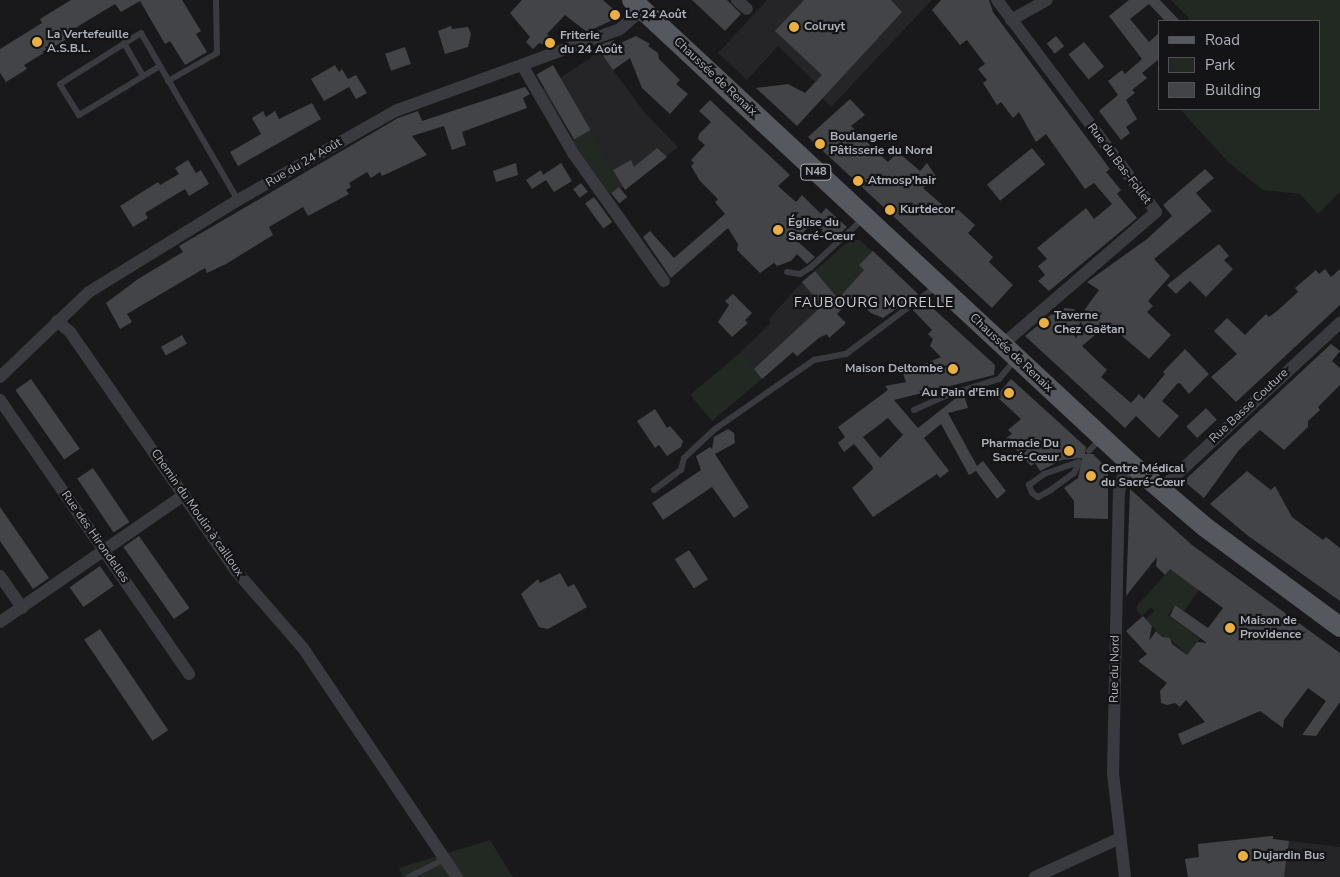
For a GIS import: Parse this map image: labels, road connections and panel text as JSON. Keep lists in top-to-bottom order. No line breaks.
{"streets":{"main road":["Chaussée de Renaix","N48"],"street":["Rue du 24 Août","Rue du Bas-Follet","Rue Basse Couture","Chemin du Moulin à cailloux","Rue des Hirondelles","Rue du Nord"]},"crossings":[["Chaussée de Renaix","Rue du 24 Août"],["Chaussée de Renaix","Rue du Bas-Follet"],["Chaussée de Renaix","Rue Basse Couture"],["Chaussée de Renaix","Rue du Nord"],["Rue du 24 Août","Chemin du Moulin à cailloux"]],"districts":["FAUBOURG MORELLE"],"places":["Le 24 Août","Colruyt","La Vertefeuille A.S.B.L.","Friterie du 24 Août","Boulangerie Pâtisserie du Nord","Atmosp'hair","Kurtdecor","Église du Sacré-Cœur","Taverne Chez Gaëtan","Maison Deltombe","Au Pain d'Emi","Pharmacie Du Sacré-Cœur","Centre Médical du Sacré-Cœur","Maison de Providence","Dujardin Bus"],"legend":["Road","Park","Building"]}
